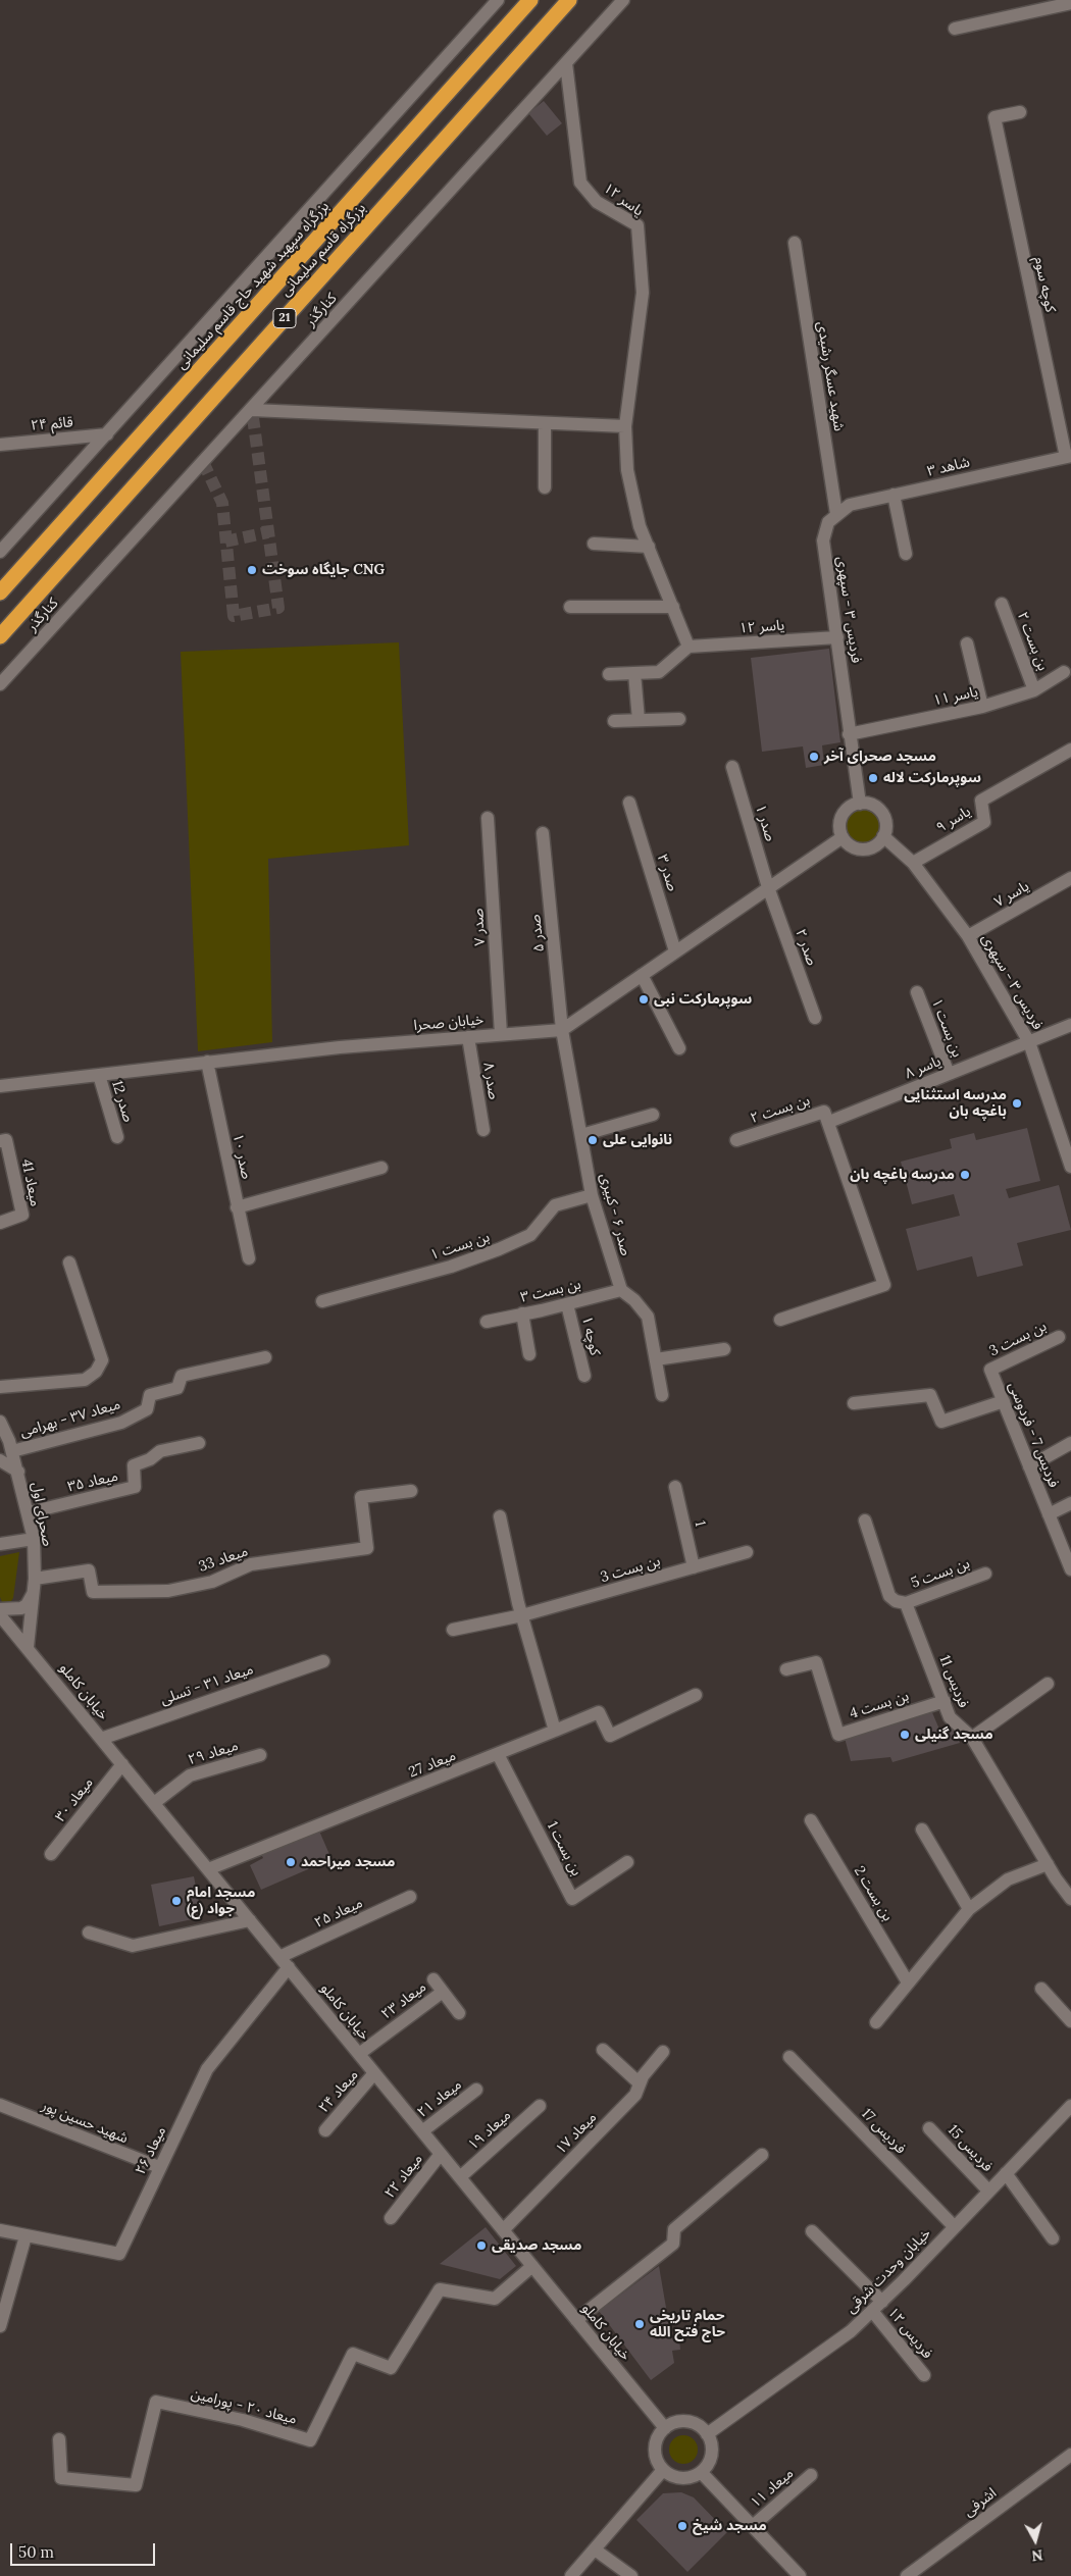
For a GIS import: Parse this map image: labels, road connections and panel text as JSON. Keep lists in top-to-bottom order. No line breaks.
{"streets":{"highway":["بزرگراه قاسم سلیمانی","بزرگراه سپهبد شهید حاج قاسم سلیمانی","21"],"street":["یاسر ۱۲","کوچه سوم","کنارگذر","شهید عسگر رشیدی","قائم ۲۴","شاهد ۳","فردیس ۳ - سپهری","بن بست ۲","یاسر ۱۱","یاسر ۹","صدر ۱","صدر ۳","یاسر ۷","صدر ۷","صدر ۵","صدر ۲","خیابان صحرا","بن بست ۱","یاسر ۸","صدر ۸","صدر 12","صدر ۱۰","میعاد 41","صدر ۶ - کبیری","بن بست ۳","کوچه ۱","بن بست 3","میعاد ۳۷ - بهرامی","فردیس 7 - فردوسی","میعاد ۳۵","صحرای اول","1","میعاد 33","بن بست 5","فردیس 11","میعاد ۳۱ - تسلی","خیابان کاملو","بن بست 4","میعاد ۲۹","میعاد 27","میعاد ۳۰","بن بست 1","بن بست 2","میعاد ۲۵","میعاد ۲۳","میعاد ۲۴","میعاد ۲۱","شهید حسین پور","میعاد ۱۹","فردیس 17","میعاد ۱۷","فردیس 15","میعاد ۲۶","میعاد ۲۲","خیابان وحدت شرقی","فردیس ۱۲","میعاد ۲۰ - پورامین","میعاد ۱۱","اشرفی"]},"crossings":[["یاسر ۱۲","کنارگذر"],["یاسر ۱۲","فردیس ۳ - سپهری"],["کوچه سوم","شاهد ۳"],["شهید عسگر رشیدی","شاهد ۳"],["شهید عسگر رشیدی","فردیس ۳ - سپهری"],["شاهد ۳","فردیس ۳ - سپهری"],["فردیس ۳ - سپهری","یاسر ۱۱"],["فردیس ۳ - سپهری","یاسر ۹"],["فردیس ۳ - سپهری","یاسر ۷"],["فردیس ۳ - سپهری","یاسر ۸"],["بن بست ۲","یاسر ۱۱"],["بن بست ۲","یاسر ۸"],["صدر ۱","صدر ۲"],["صدر ۷","خیابان صحرا"],["صدر ۵","خیابان صحرا"],["صدر ۵","صدر ۶ - کبیری"],["خیابان صحرا","صدر ۸"],["خیابان صحرا","صدر 12"],["خیابان صحرا","صدر ۱۰"],["خیابان صحرا","صدر ۶ - کبیری"],["بن بست ۱","یاسر ۸"],["بن بست ۱","صدر ۶ - کبیری"],["صدر ۶ - کبیری","بن بست ۳"],["بن بست ۳","کوچه ۱"],["بن بست 3","فردیس 7 - فردوسی"],["بن بست 3","1"],["میعاد ۳۷ - بهرامی","صحرای اول"],["میعاد ۳۵","صحرای اول"],["صحرای اول","میعاد 33"],["صحرای اول","خیابان کاملو"],["بن بست 5","فردیس 11"],["فردیس 11","بن بست 4"],["میعاد ۳۱ - تسلی","خیابان کاملو"],["خیابان کاملو","میعاد ۲۹"],["خیابان کاملو","میعاد 27"],["خیابان کاملو","میعاد ۳۰"],["خیابان کاملو","میعاد ۲۵"],["خیابان کاملو","میعاد ۲۳"],["خیابان کاملو","میعاد ۲۴"],["خیابان کاملو","میعاد ۲۱"],["خیابان کاملو","میعاد ۱۹"],["خیابان کاملو","میعاد ۱۷"],["خیابان کاملو","میعاد ۲۶"],["خیابان کاملو","میعاد ۲۲"],["خیابان کاملو","خیابان وحدت شرقی"],["خیابان کاملو","میعاد ۲۰ - پورامین"],["میعاد 27","بن بست 1"],["شهید حسین پور","میعاد ۲۶"],["فردیس 17","خیابان وحدت شرقی"],["فردیس 15","خیابان وحدت شرقی"],["خیابان وحدت شرقی","فردیس ۱۲"]],"places":["جایگاه سوخت CNG","مسجد صحرای آخر","سوپرمارکت لاله","سوپرمارکت نبی","مدرسه استثنایی باغچه بان","نانوایی علی","مدرسه باغچه بان","مسجد گنیلی","مسجد میراحمد","مسجد امام جواد (ع)","مسجد صدیقی","حمام تاریخی حاج فتح الله","مسجد شیخ"],"scale_bar":"50 m","north":"bottom"}
